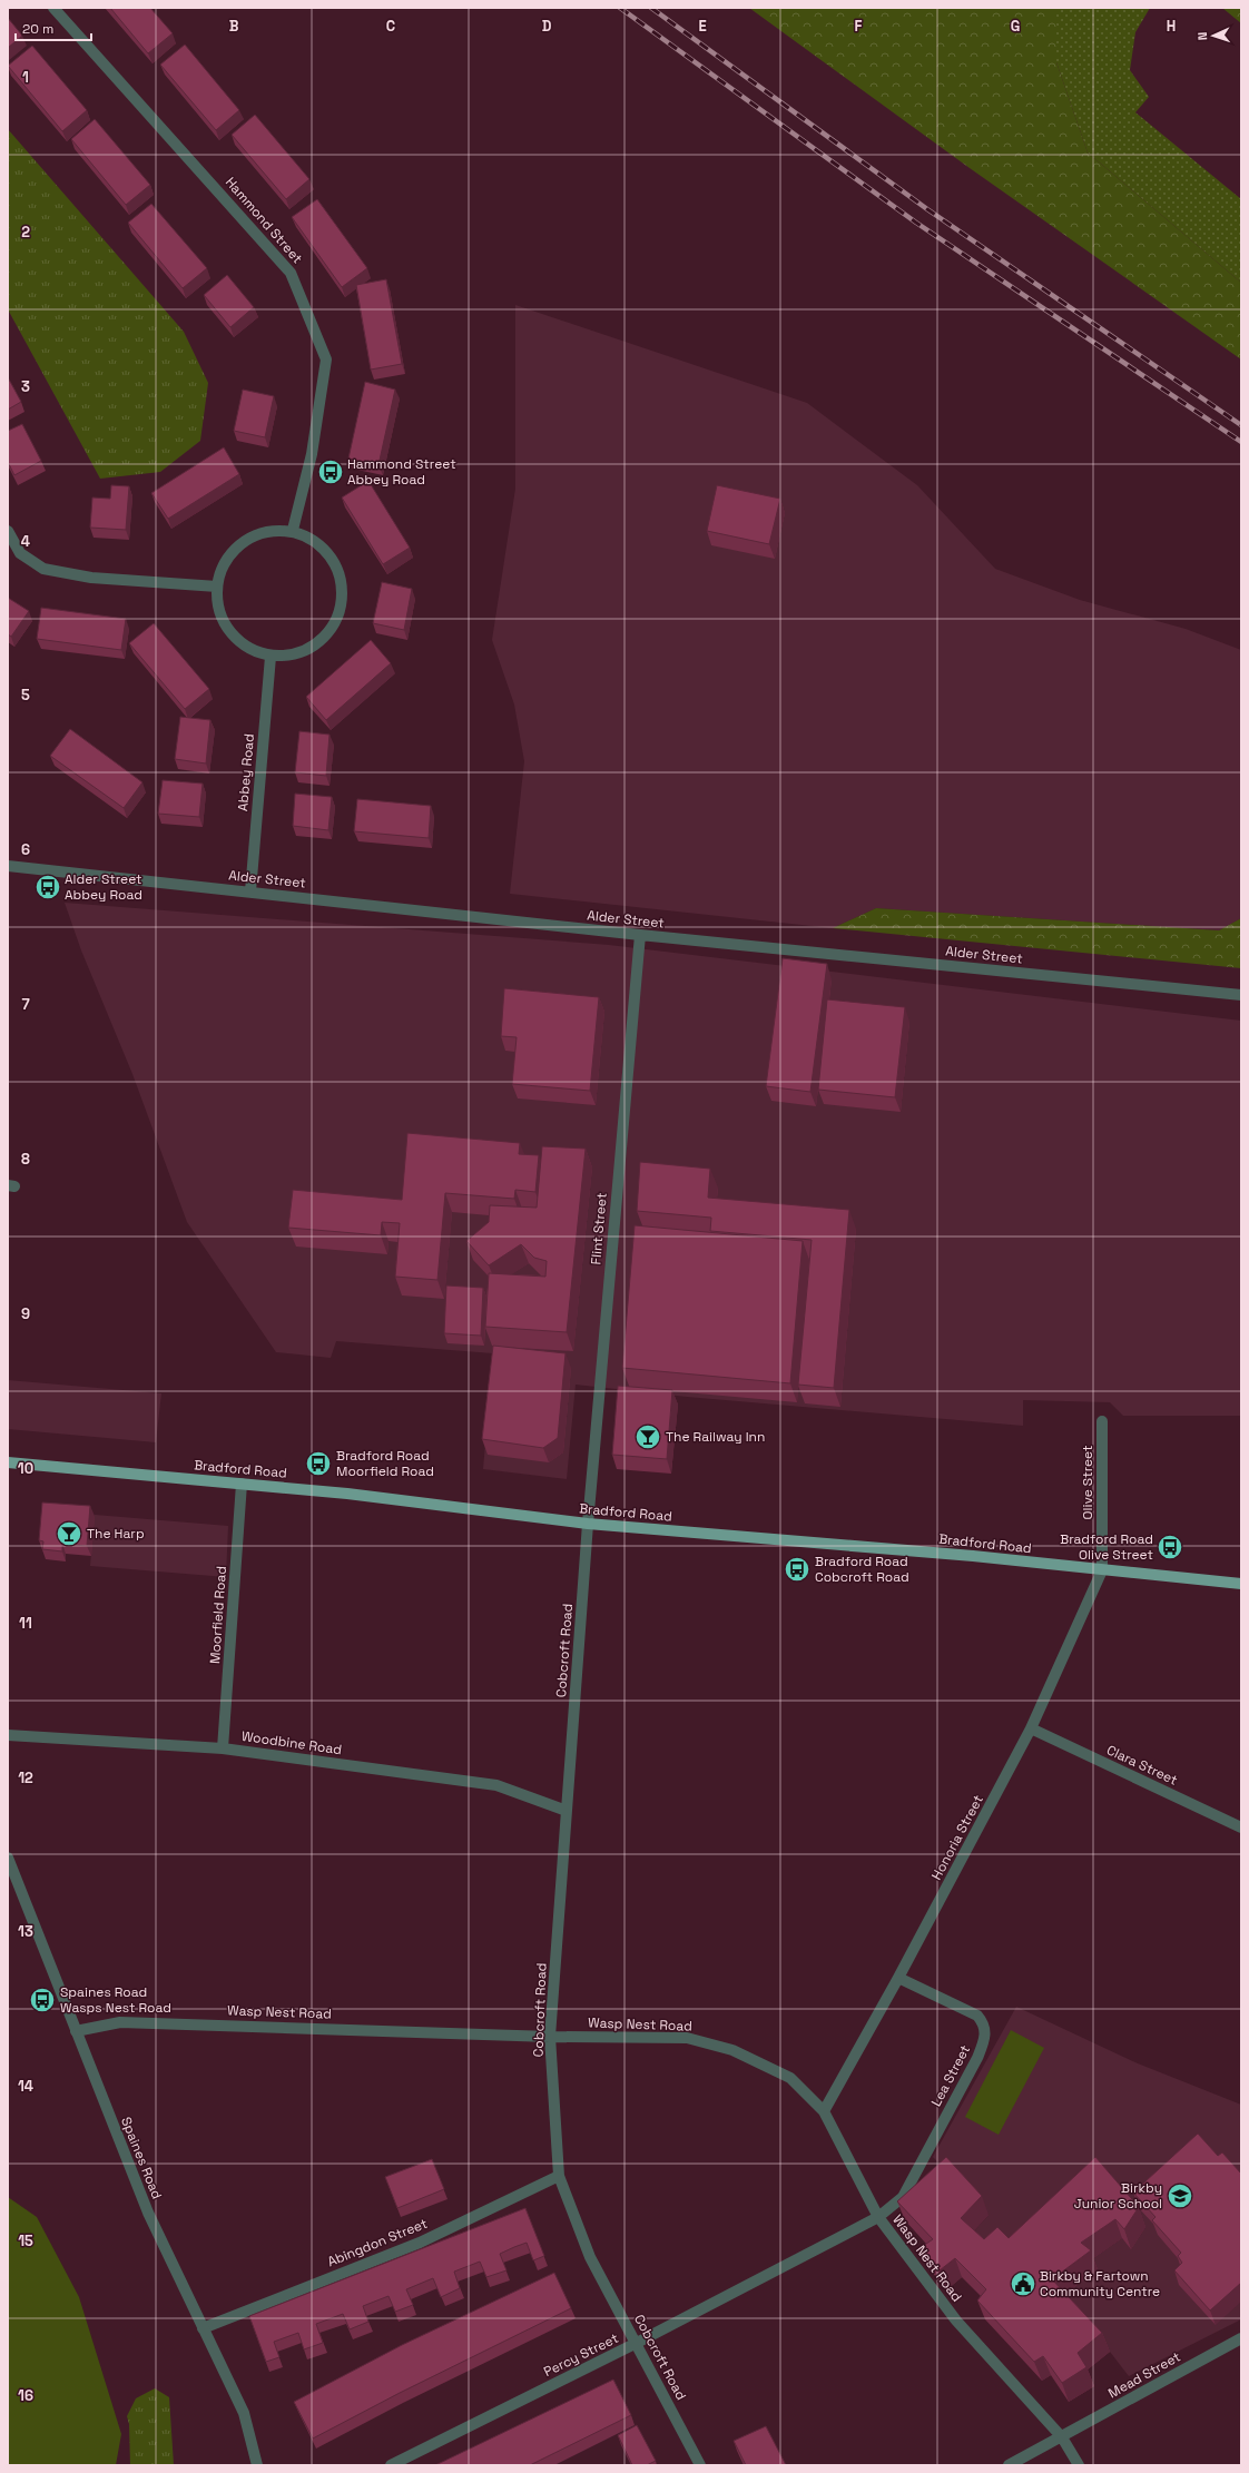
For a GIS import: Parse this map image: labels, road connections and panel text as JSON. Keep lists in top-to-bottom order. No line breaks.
{"streets":{"main road":["Bradford Road"],"street":["Hammond Street","Abbey Road","Alder Street","Flint Street","Olive Street","Moorfield Road","Cobcroft Road","Woodbine Road","Clara Street","Honoria Street","Wasp Nest Road","Lea Street","Spaines Road","Abingdon Street","Percy Street","Mead Street"]},"crossings":[["Hammond Street","Abbey Road"],["Abbey Road","Alder Street"],["Alder Street","Flint Street"],["Flint Street","Bradford Road"],["Flint Street","Cobcroft Road"],["Bradford Road","Olive Street"],["Bradford Road","Moorfield Road"],["Bradford Road","Cobcroft Road"],["Bradford Road","Honoria Street"],["Olive Street","Honoria Street"],["Moorfield Road","Woodbine Road"],["Cobcroft Road","Woodbine Road"],["Cobcroft Road","Wasp Nest Road"],["Cobcroft Road","Abingdon Street"],["Cobcroft Road","Percy Street"],["Clara Street","Honoria Street"],["Honoria Street","Wasp Nest Road"],["Honoria Street","Lea Street"],["Wasp Nest Road","Lea Street"],["Wasp Nest Road","Spaines Road"],["Wasp Nest Road","Percy Street"],["Wasp Nest Road","Mead Street"],["Lea Street","Percy Street"],["Spaines Road","Abingdon Street"]],"places":{"bus stop":["Hammond Street Abbey Road","Alder Street Abbey Road","Bradford Road Moorfield Road","Bradford Road Olive Street","Bradford Road Cobcroft Road","Spaines Road Wasps Nest Road"],"bar":["The Railway Inn","The Harp"],"school or university":["Birkby Junior School"],"public building":["Birkby & Fartown Community Centre"]},"scale_bar":"20 m","north":"left","grid":{"columns":["B","C","D","E","F","G","H"],"rows":["1","2","3","4","5","6","7","8","9","10","11","12","13","14","15","16"]}}
